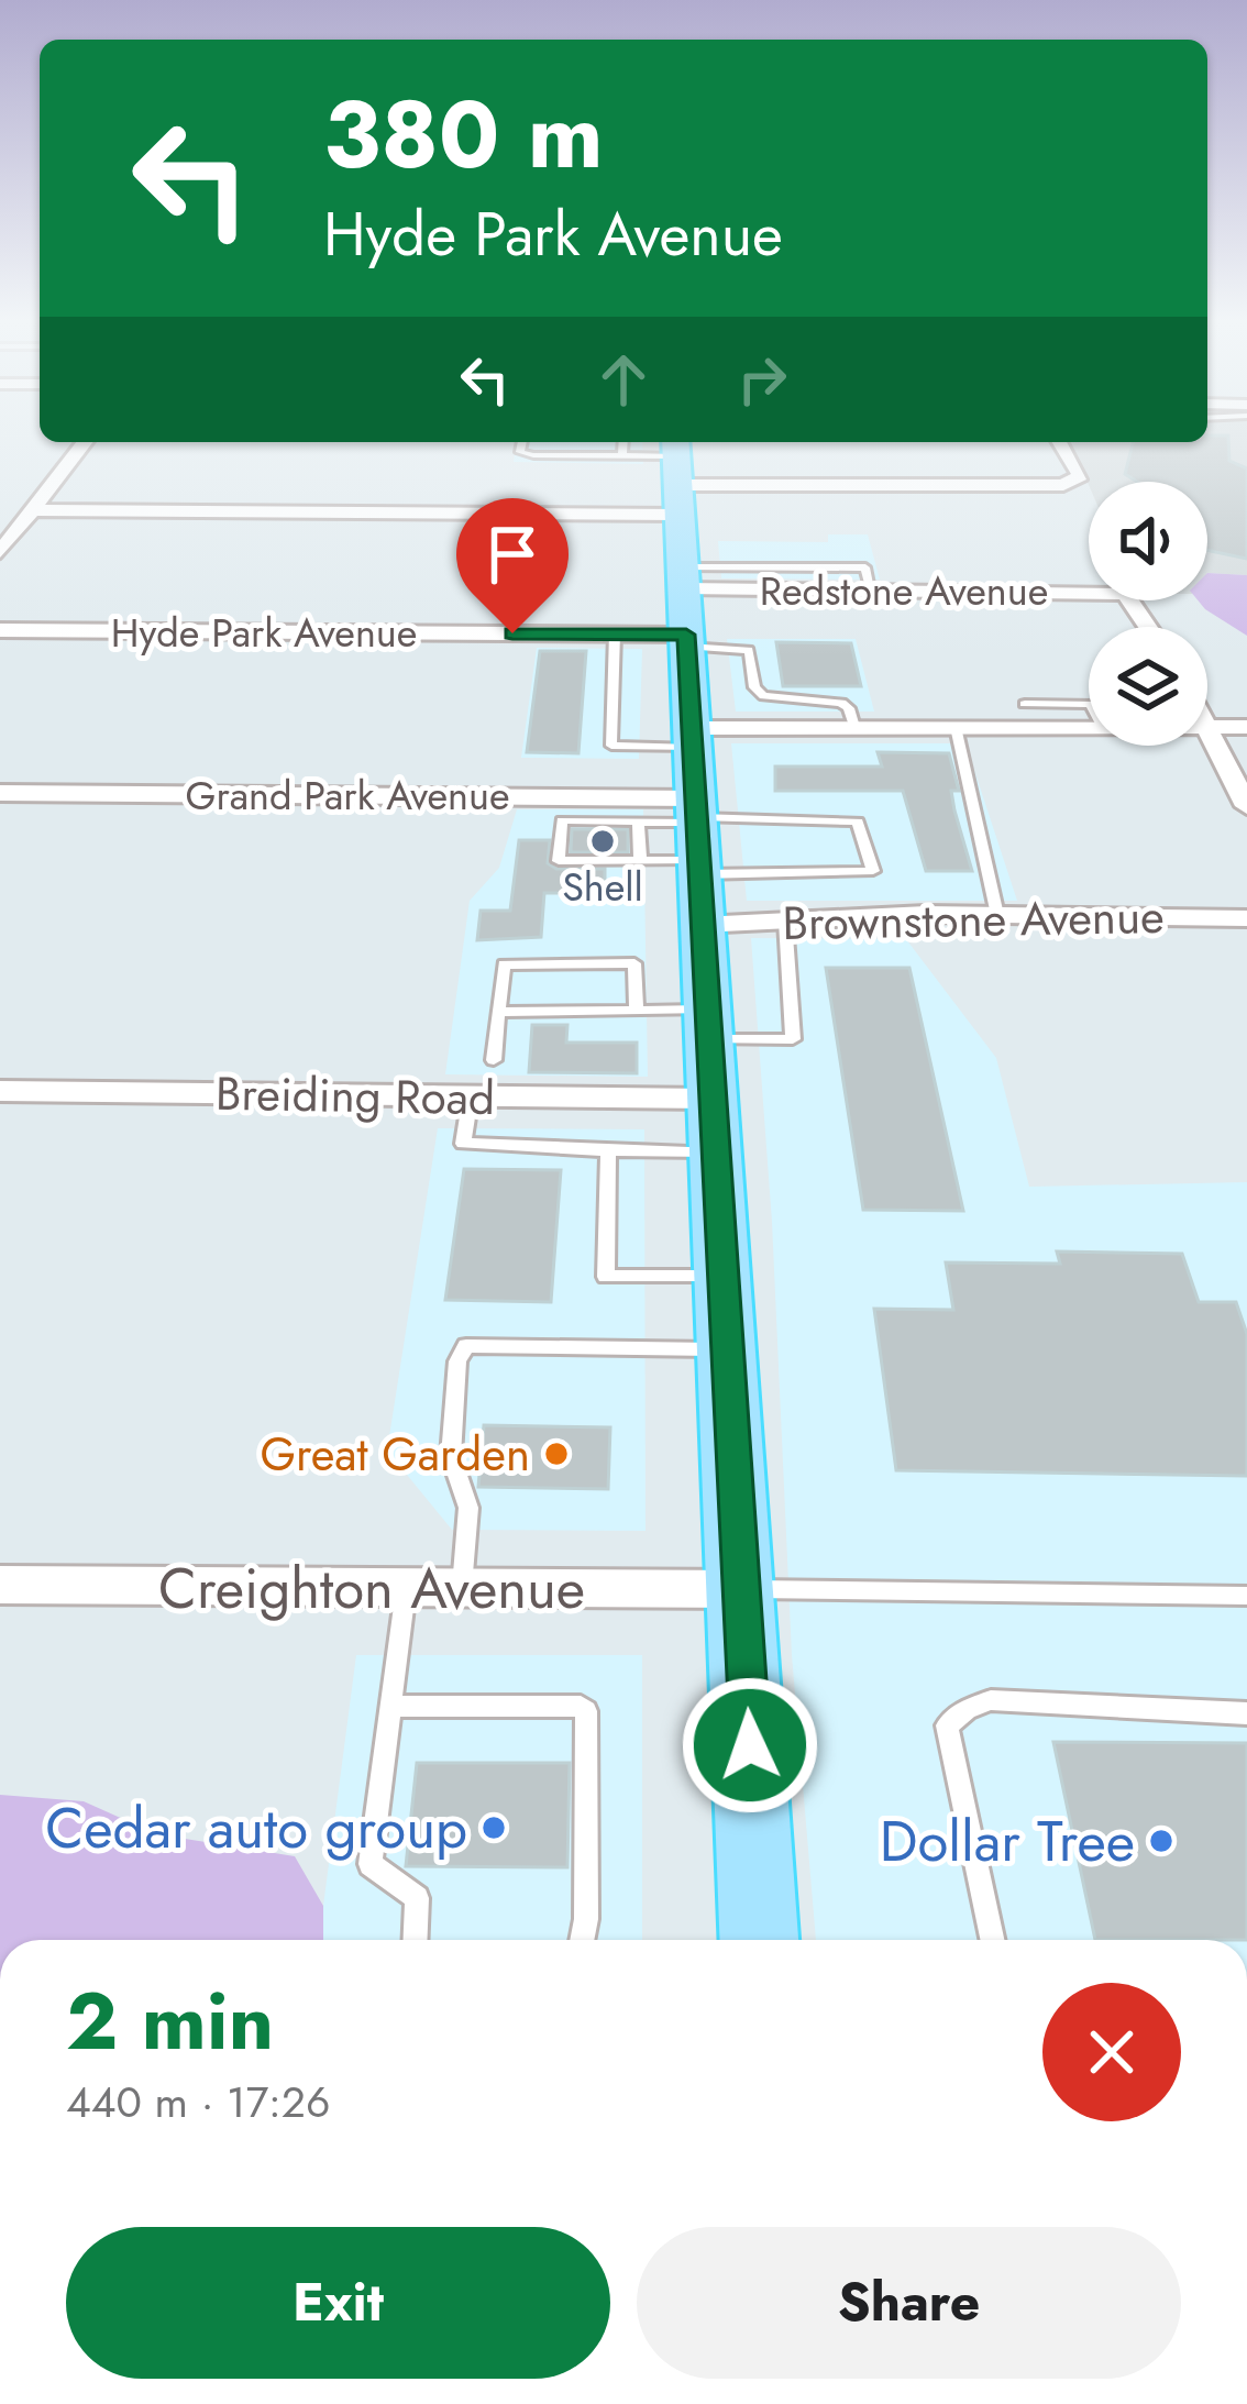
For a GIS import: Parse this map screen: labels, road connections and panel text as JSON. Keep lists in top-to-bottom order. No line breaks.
{"streets":{"street":["Redstone Avenue","Hyde Park Avenue","Grand Park Avenue","Brownstone Avenue","Breiding Road","Creighton Avenue"]},"places":["Shell","Great Garden","Cedar auto group","Dollar Tree"],"page":{"turn":["380 m","Hyde Park Avenue"],"heading":["2 min","440 m · 17:26"],"buttons":["Exit","Share"]}}
